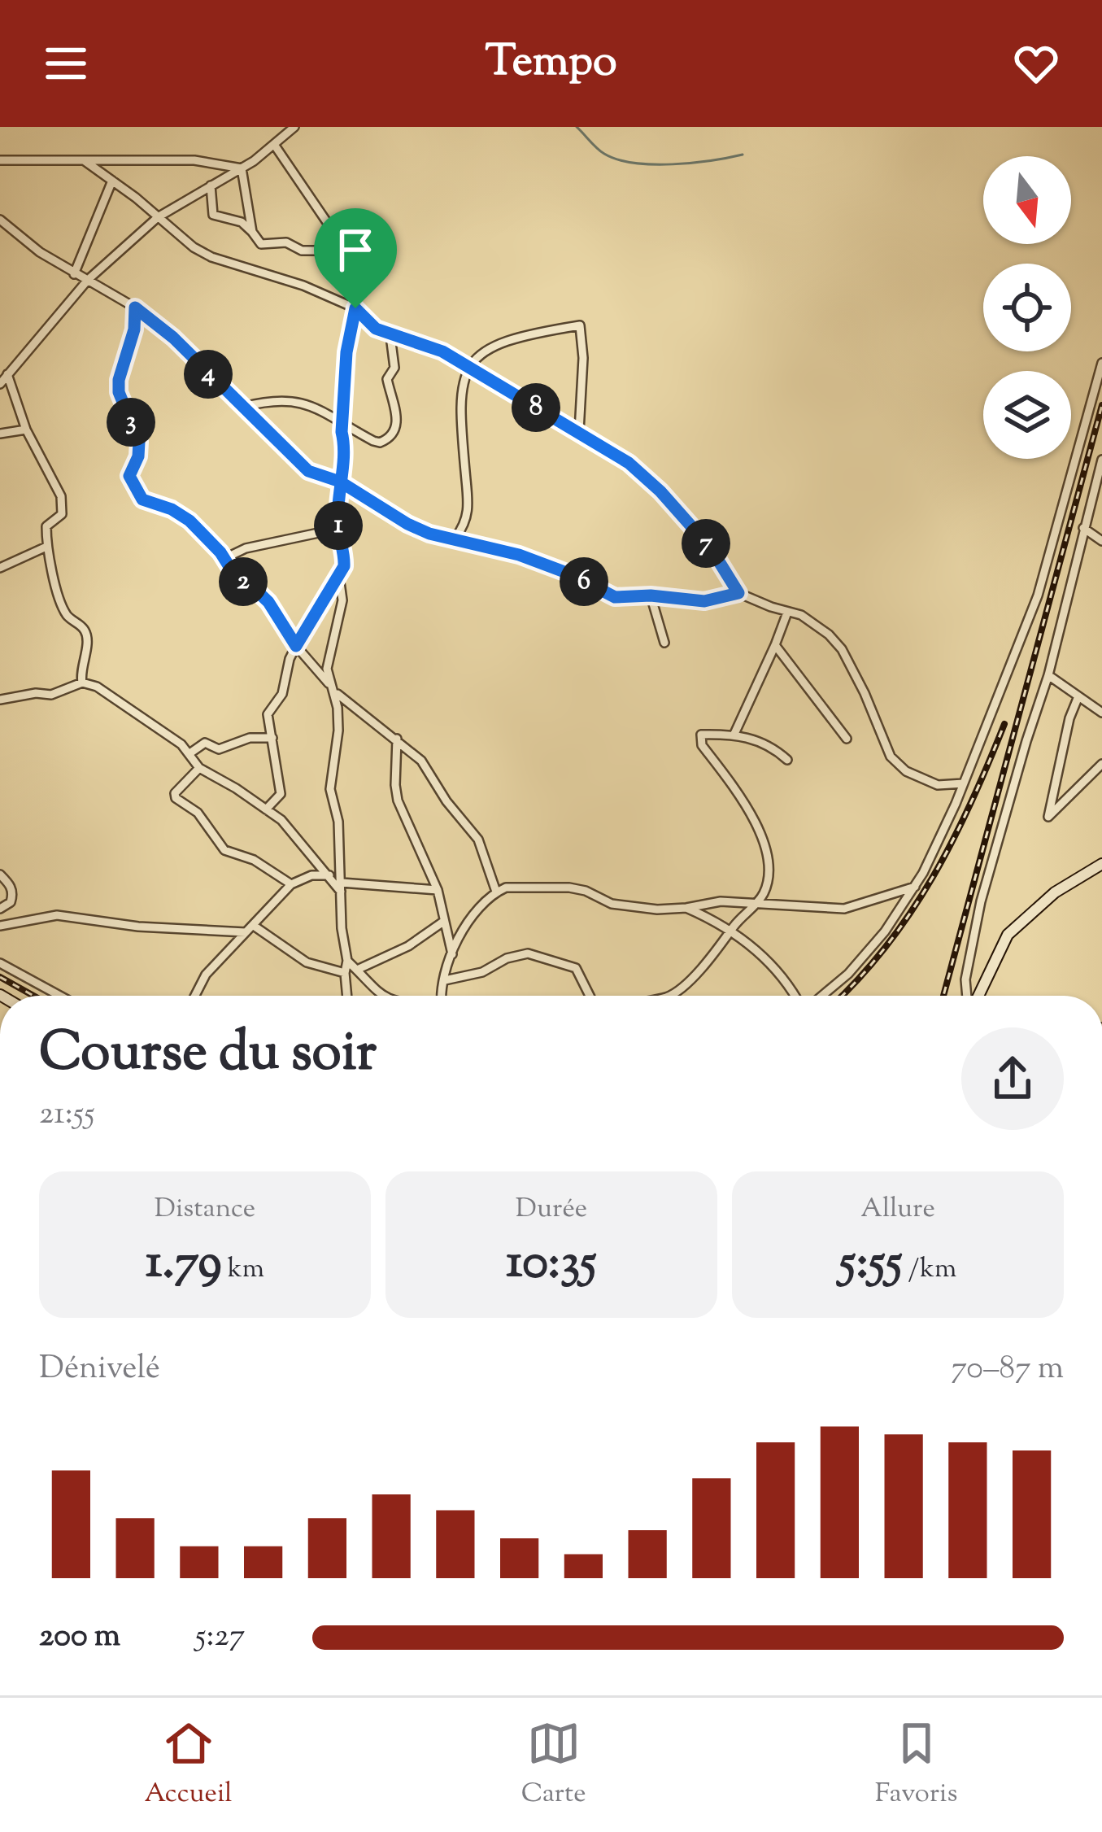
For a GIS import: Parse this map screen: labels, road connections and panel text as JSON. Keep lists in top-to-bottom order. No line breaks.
{"north":"bottom","page":{"header":"Tempo","pins":["4","8","3","1","7","2","6"],"heading":["Course du soir","21:55"],"stats":[["Distance","1.79 km"],["Durée","10:35"],["Allure","5:55 /km"]],"chart":["Dénivelé","70–87 m"],"list":[{"name":"200 m","note":"5:27"}],"tabs":["Accueil","Carte","Favoris"]}}
